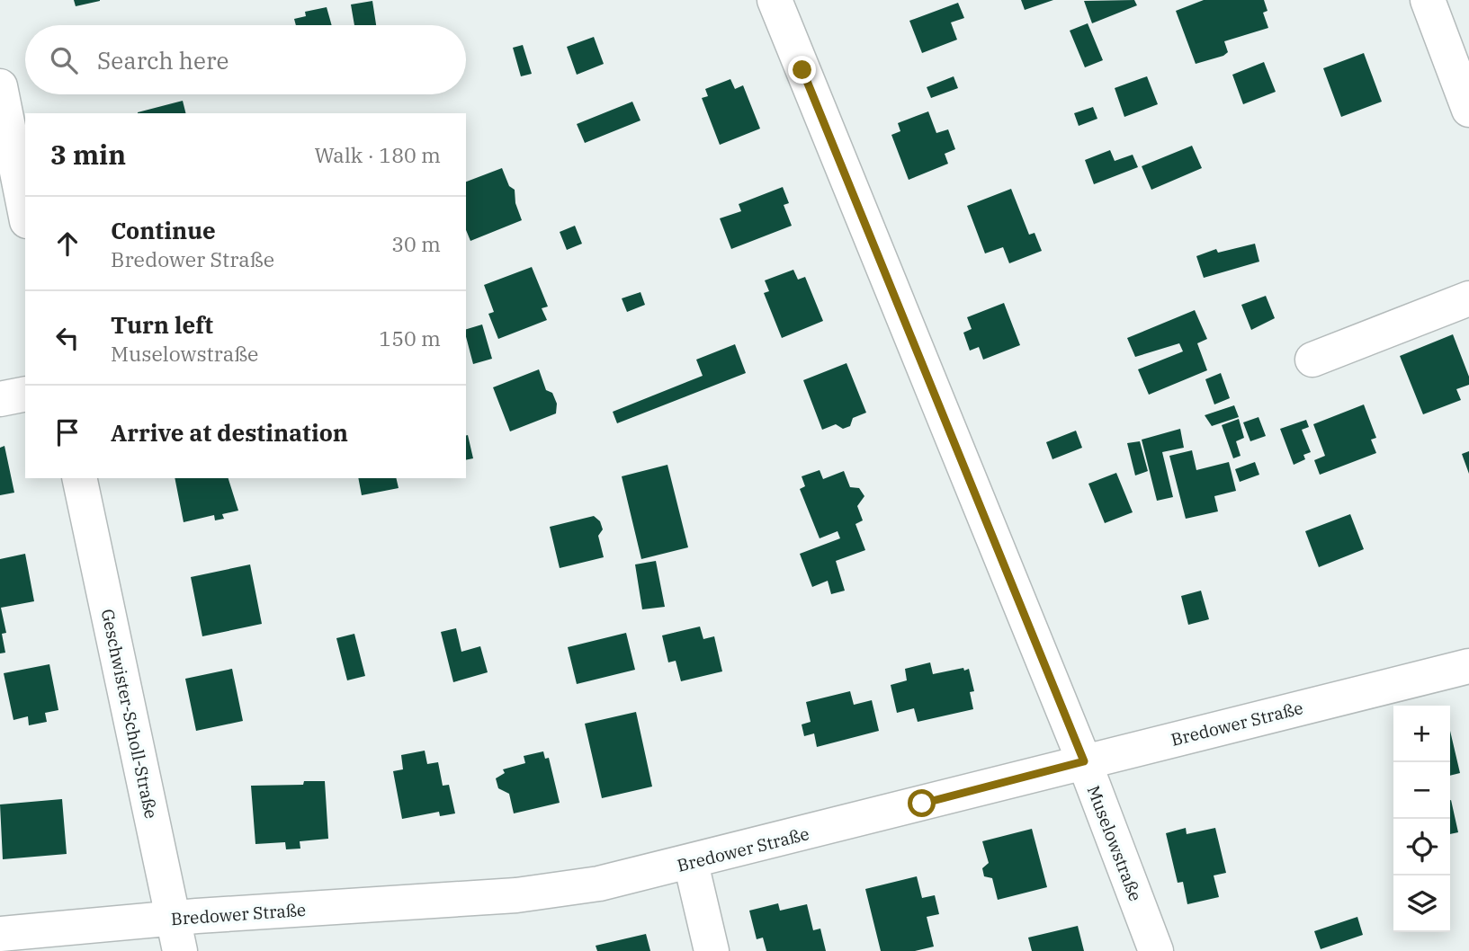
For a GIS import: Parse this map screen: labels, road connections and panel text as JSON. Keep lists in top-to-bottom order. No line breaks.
{"streets":{"street":["Geschwister-Scholl-Straße","Bredower Straße","Muselowstraße"]},"crossings":[["Geschwister-Scholl-Straße","Bredower Straße"],["Bredower Straße","Muselowstraße"]],"page":{"search":"Search here","heading":["3 min","Walk · 180 m"],"list":[["Continue","Bredower Straße","30 m"],["Turn left","Muselowstraße","150 m"],"Arrive at destination"],"map_buttons":["+","−"]}}
